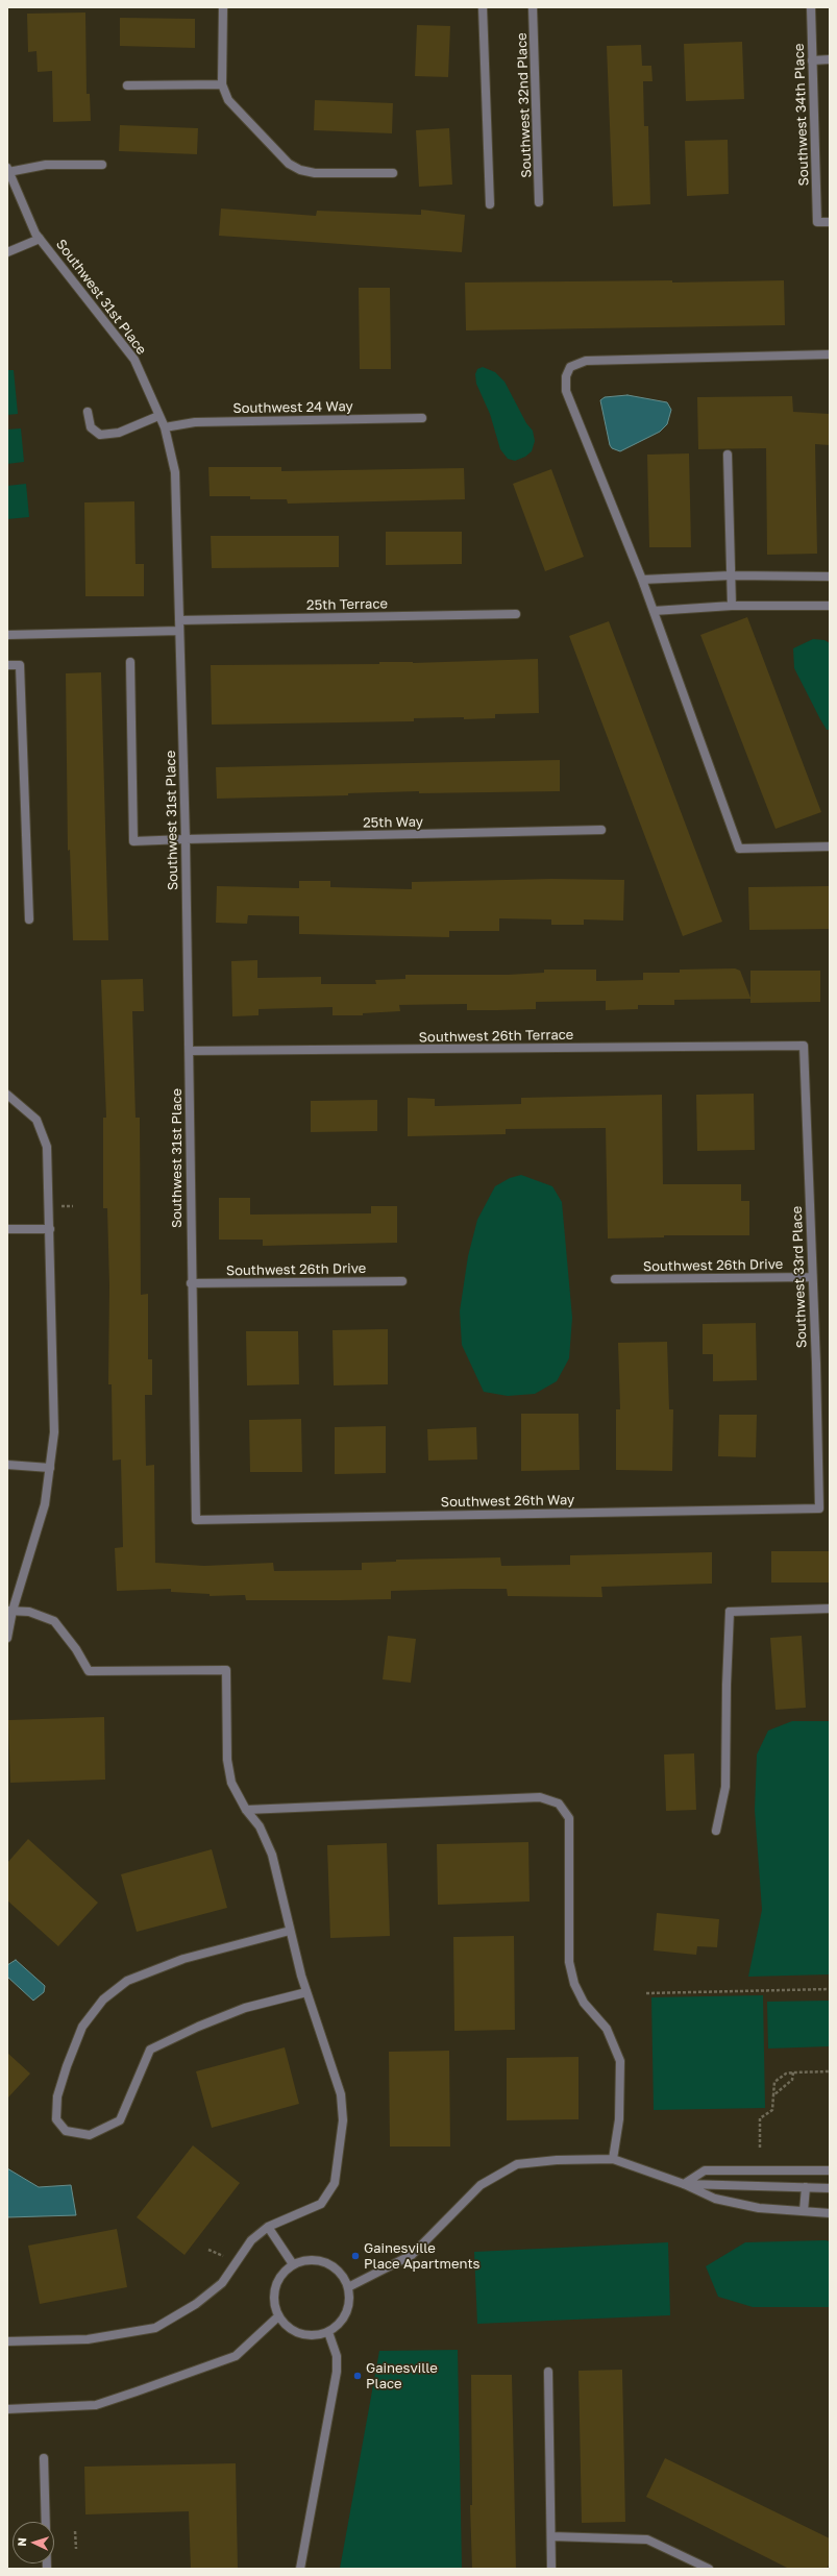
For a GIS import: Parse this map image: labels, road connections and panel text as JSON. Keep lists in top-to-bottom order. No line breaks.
{"streets":{"street":["Southwest 32nd Place","Southwest 34th Place","Southwest 31st Place","Southwest 24 Way","25th Terrace","25th Way","Southwest 26th Terrace","Southwest 26th Drive","Southwest 33rd Place","Southwest 26th Way"]},"crossings":[["Southwest 31st Place","Southwest 24 Way"],["Southwest 31st Place","25th Terrace"],["Southwest 31st Place","25th Way"],["Southwest 31st Place","Southwest 26th Terrace"],["Southwest 31st Place","Southwest 26th Drive"],["Southwest 31st Place","Southwest 26th Way"],["Southwest 26th Terrace","Southwest 33rd Place"],["Southwest 26th Drive","Southwest 33rd Place"],["Southwest 33rd Place","Southwest 26th Way"]],"places":["Gainesville Place Apartments","Gainesville Place"],"north":"left"}
